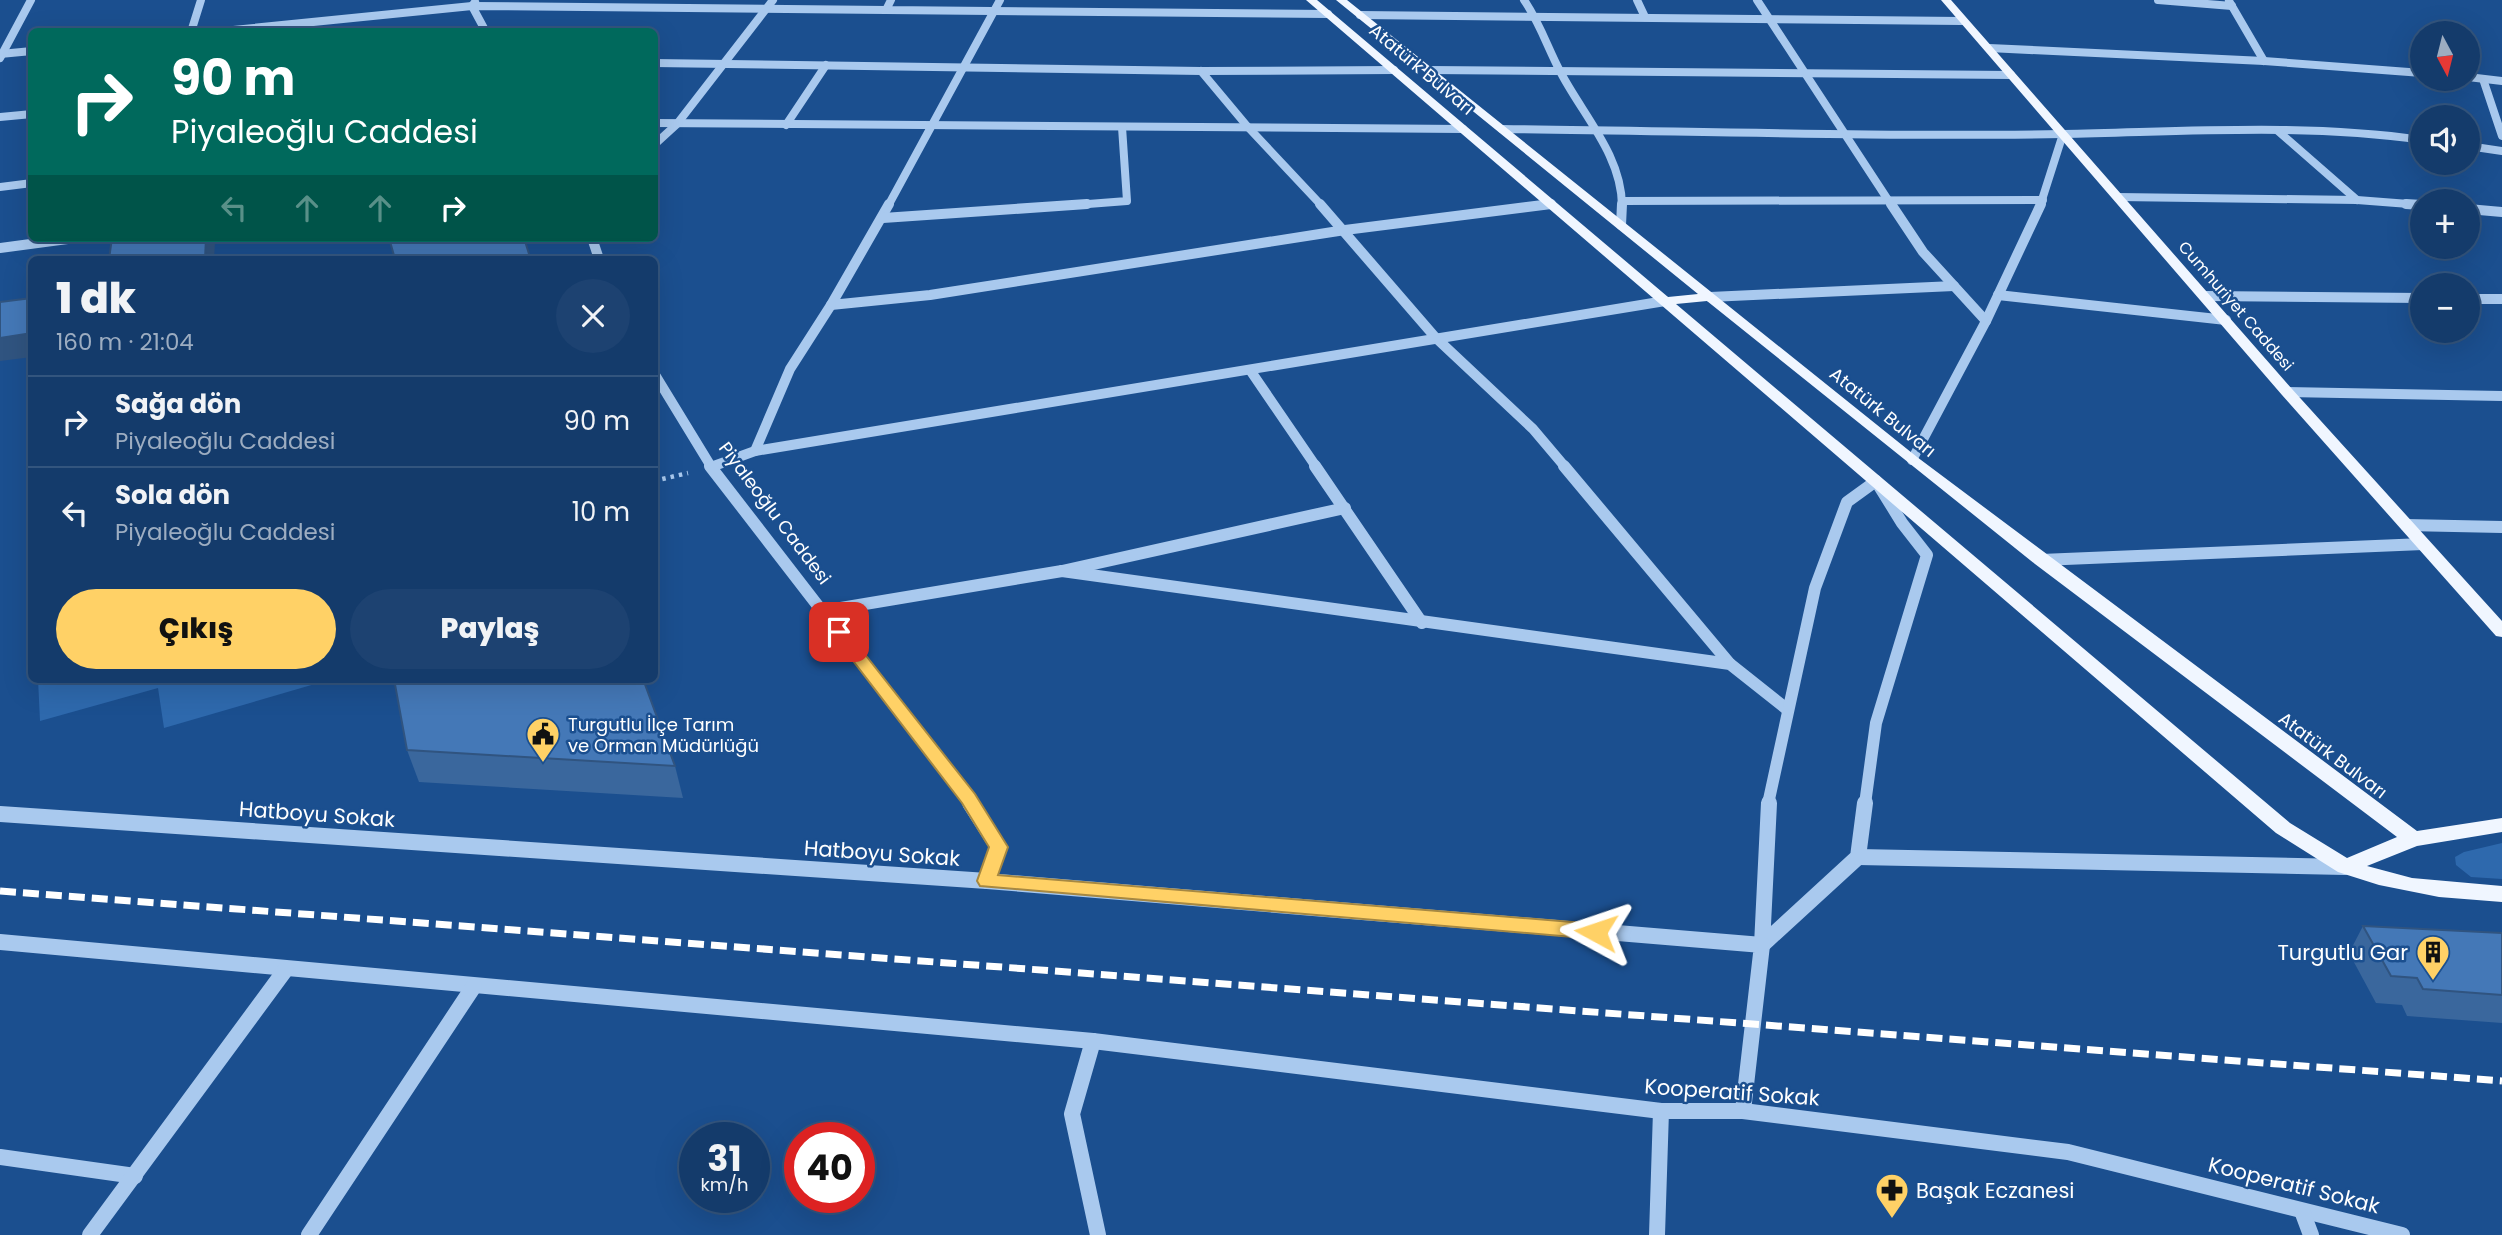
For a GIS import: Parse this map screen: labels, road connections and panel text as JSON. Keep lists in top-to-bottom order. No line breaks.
{"streets":{"main road":["Atatürk Bulvarı","Cumhuriyet Caddesi"],"street":["Piyaleoğlu Caddesi","Hatboyu Sokak","Kooperatif Sokak"]},"crossings":[["Piyaleoğlu Caddesi","Hatboyu Sokak"]],"places":{"public building":["Turgutlu İlçe Tarım ve Orman Müdürlüğü"],"building":["Turgutlu Gar"],"pharmacy":["Başak Eczanesi"]},"north":"bottom","page":{"map_buttons":["+","−"],"turn":["90 m","Piyaleoğlu Caddesi"],"heading":["1 dk","160 m · 21:04"],"list":[{"name":"Sağa dön","note":"Piyaleoğlu Caddesi","value":"90 m"},{"name":"Sola dön","note":"Piyaleoğlu Caddesi","value":"10 m"}],"buttons":["Çıkış","Paylaş"],"speed":"31 km/h","limit":"40"}}
